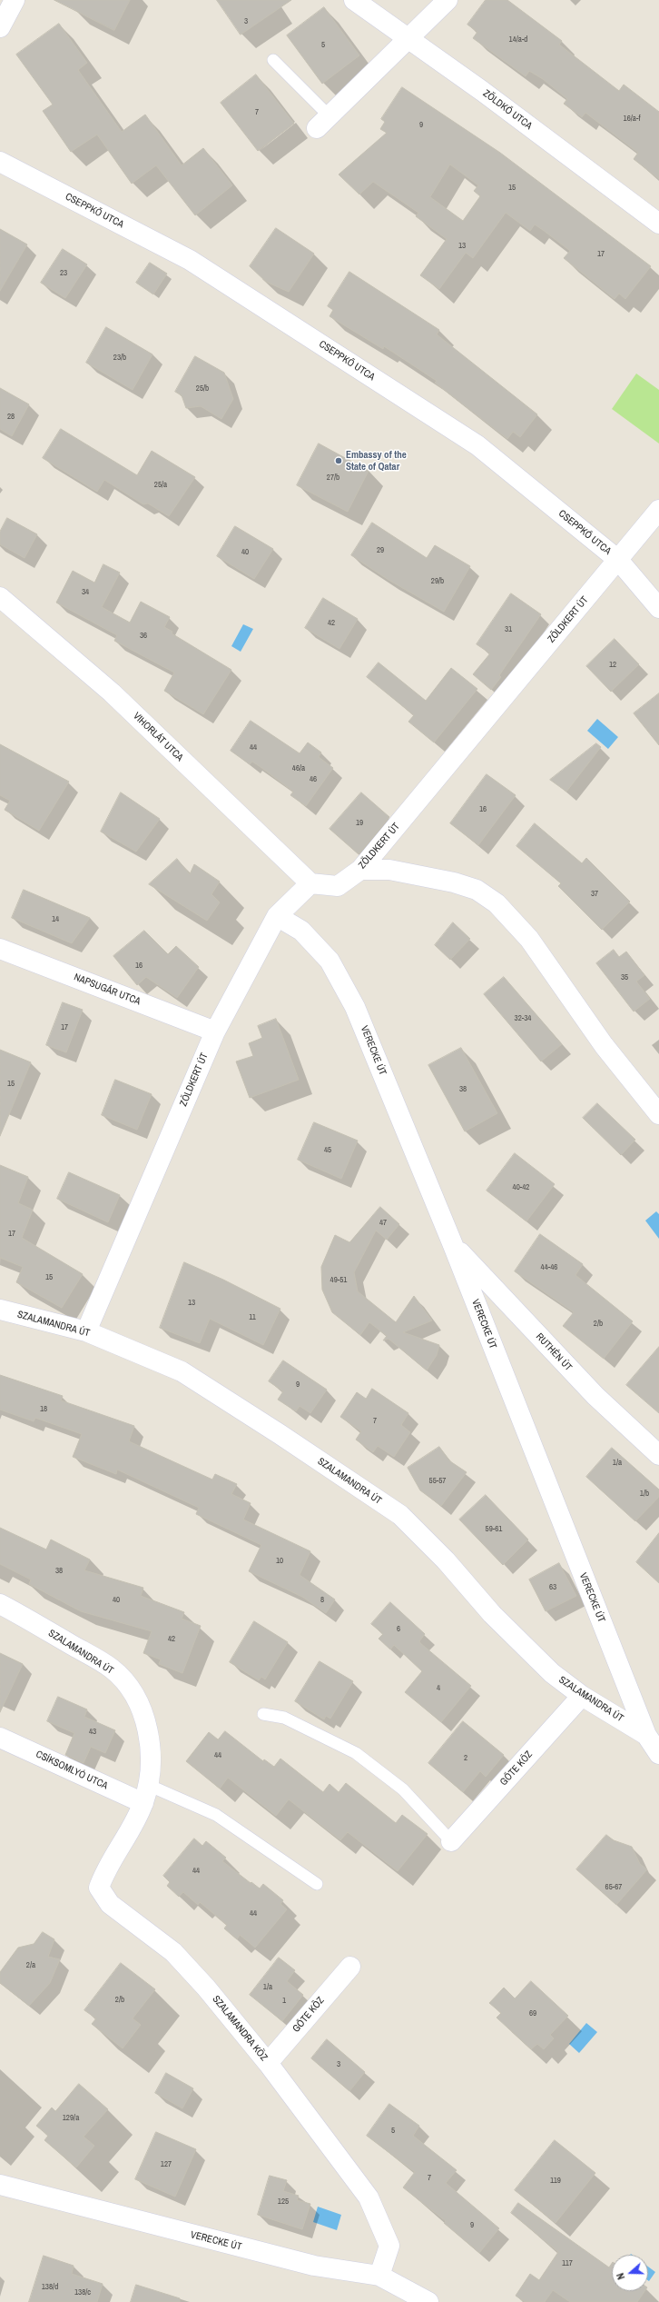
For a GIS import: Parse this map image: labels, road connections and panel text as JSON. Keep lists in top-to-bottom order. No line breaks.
{"streets":{"street":["ZÖLDKŐ UTCA","CSEPPKŐ UTCA","ZÖLDKERT ÚT","VIHORLÁT UTCA","NAPSUGÁR UTCA","VERECKE ÚT","SZALAMANDRA ÚT","RUTHÉN ÚT","GŐTE KÖZ","CSÍKSOMLYÓ UTCA","SZALAMANDRA KÖZ"]},"crossings":[["CSEPPKŐ UTCA","ZÖLDKERT ÚT"],["ZÖLDKERT ÚT","VIHORLÁT UTCA"],["ZÖLDKERT ÚT","NAPSUGÁR UTCA"],["ZÖLDKERT ÚT","VERECKE ÚT"],["ZÖLDKERT ÚT","SZALAMANDRA ÚT"],["VERECKE ÚT","SZALAMANDRA ÚT"],["VERECKE ÚT","RUTHÉN ÚT"],["VERECKE ÚT","SZALAMANDRA KÖZ"],["SZALAMANDRA ÚT","GŐTE KÖZ"],["SZALAMANDRA ÚT","CSÍKSOMLYÓ UTCA"],["SZALAMANDRA ÚT","SZALAMANDRA KÖZ"],["GŐTE KÖZ","SZALAMANDRA KÖZ"],["CSÍKSOMLYÓ UTCA","SZALAMANDRA KÖZ"]],"places":["Embassy of the State of Qatar"],"house_numbers":["3","14/a-d","5","7","16/a-f","9","15","13","17","23","23/b","25/b","28","27/b","25/a","29","40","29/b","34","42","31","36","12","44","46/a","46","16","19","37","14","16","35","32-34","17","15","38","45","40-42","47","17","44-46","15","49-51","13","11","2/b","9","18","7","1/a","55-57","1/b","59-61","10","38","63","40","8","6","42","4","43","44","2","44","65-67","44","2/a","1/a","2/b","1","69","3","129/a","5","127","7","119","125","9","117","138/d","138/c"],"north":"left"}
